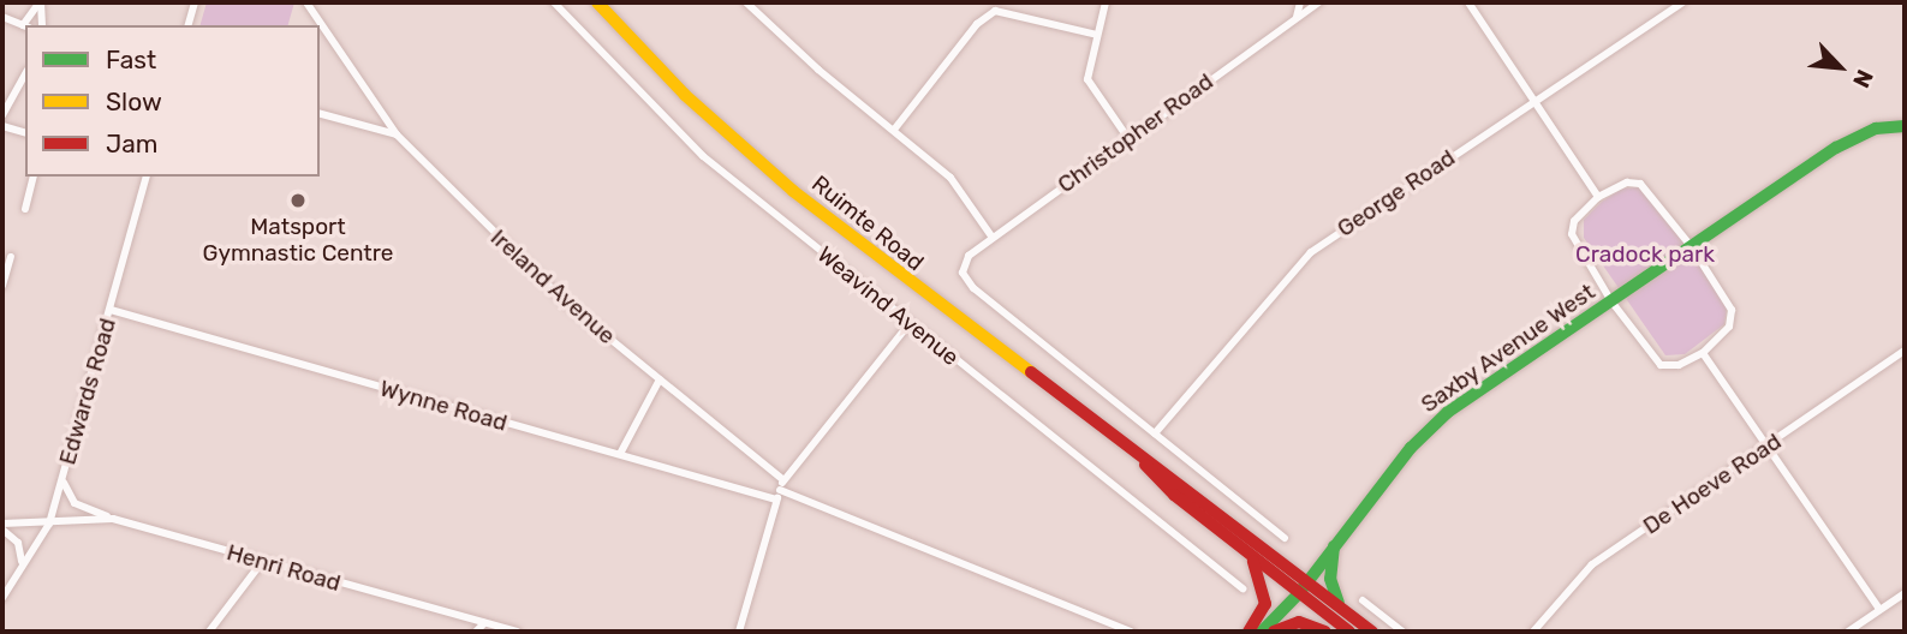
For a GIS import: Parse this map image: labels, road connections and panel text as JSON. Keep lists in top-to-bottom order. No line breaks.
{"streets":{"main road":["Ruimte Road","Saxby Avenue West"],"street":["Christopher Road","George Road","Ireland Avenue","Weavind Avenue","Edwards Road","Wynne Road","De Hoeve Road","Henri Road"]},"crossings":[["Christopher Road","George Road"],["Ruimte Road","Saxby Avenue West"],["Edwards Road","Wynne Road"],["Edwards Road","Henri Road"]],"parks":["Cradock park"],"places":["Matsport Gymnastic Centre"],"legend":["Fast","Slow","Jam"],"north":"bottom right"}
